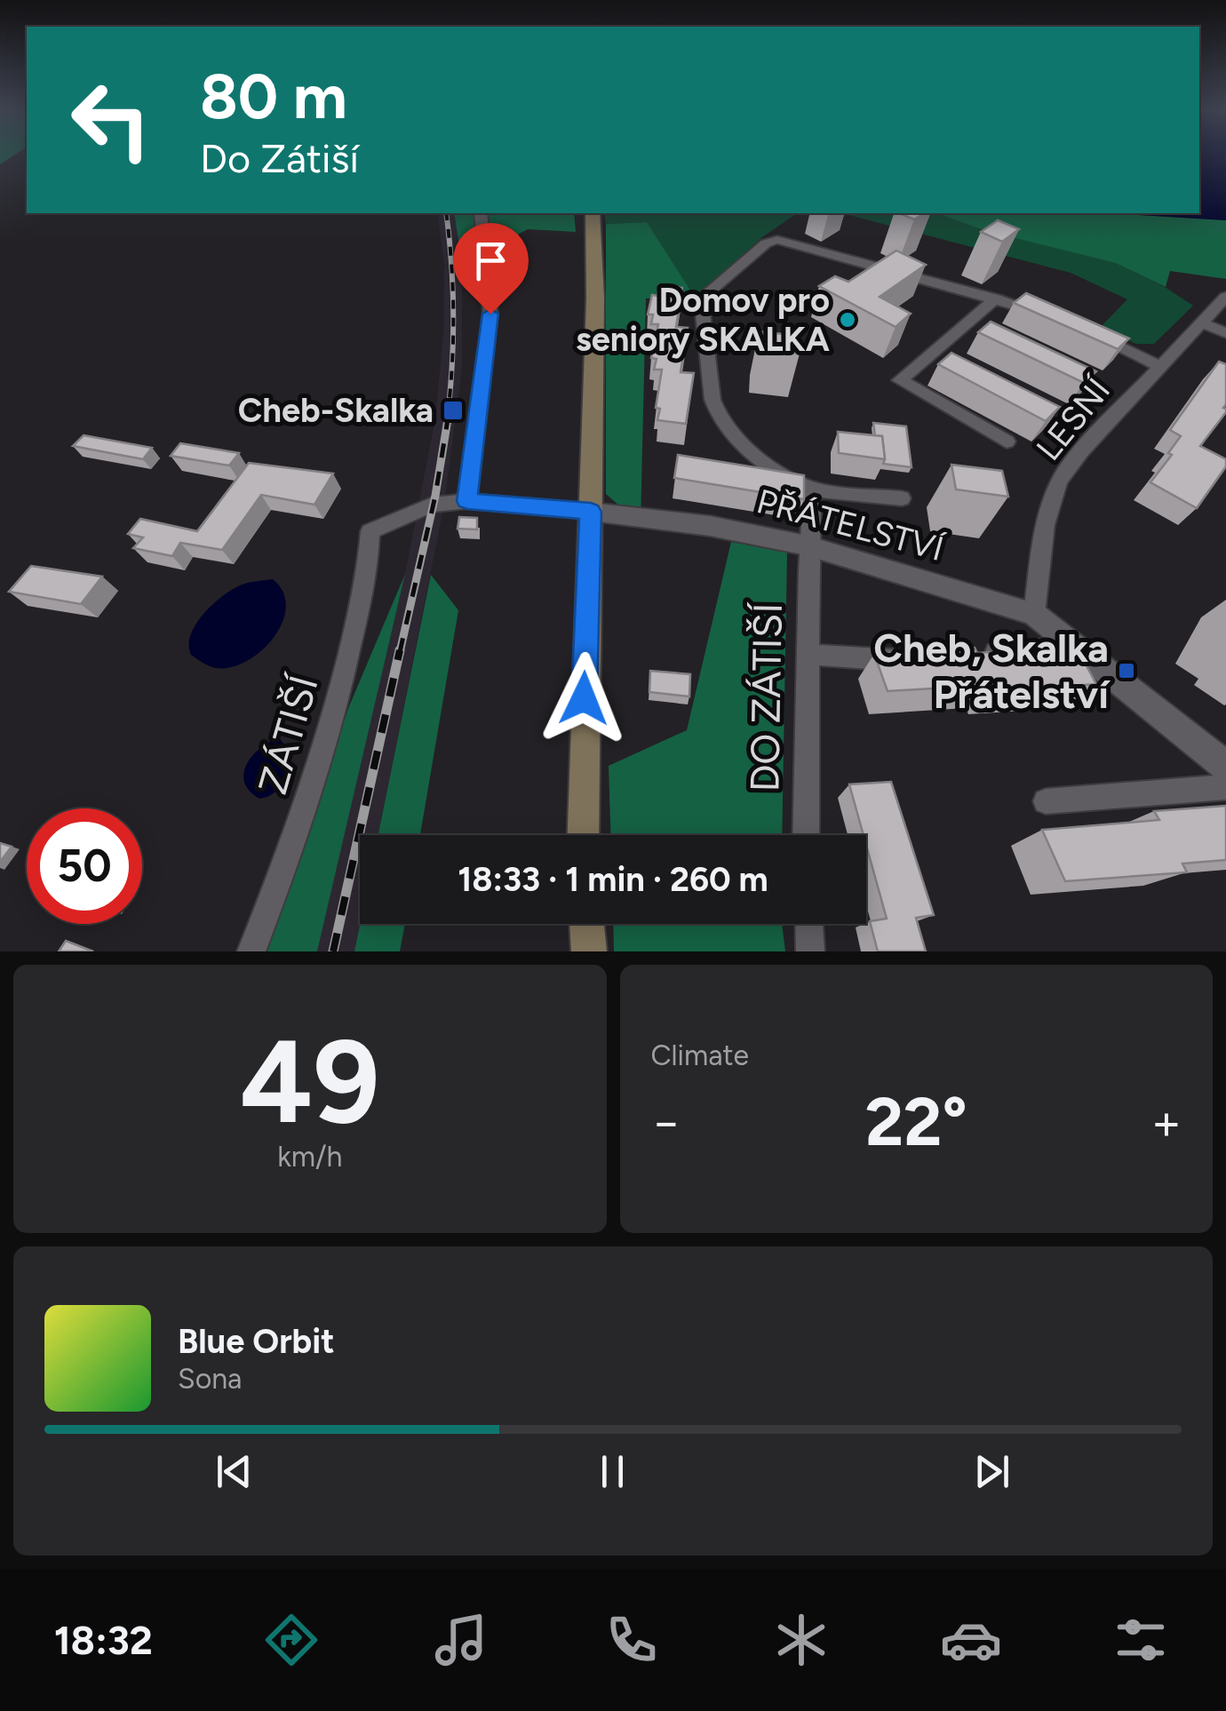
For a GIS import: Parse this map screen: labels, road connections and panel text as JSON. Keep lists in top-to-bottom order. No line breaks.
{"streets":{"street":["LESNÍ","PŘÁTELSTVÍ","DO ZÁTIŠÍ","ZÁTIŠÍ"]},"crossings":[["LESNÍ","PŘÁTELSTVÍ"],["PŘÁTELSTVÍ","DO ZÁTIŠÍ"]],"places":{"other":["Domov pro seniory SKALKA"],"transit":["Cheb-Skalka","Cheb, Skalka Přátelství"]},"page":{"turn":["80 m","Do Zátiší"],"limit":"50","trip":"18:33 · 1 min · 260 m","tile":[["49","km/h"],"Climate"],"heat":["−","22°","+"],"song":["Blue Orbit","Sona"],"tabs":"18:32"}}
